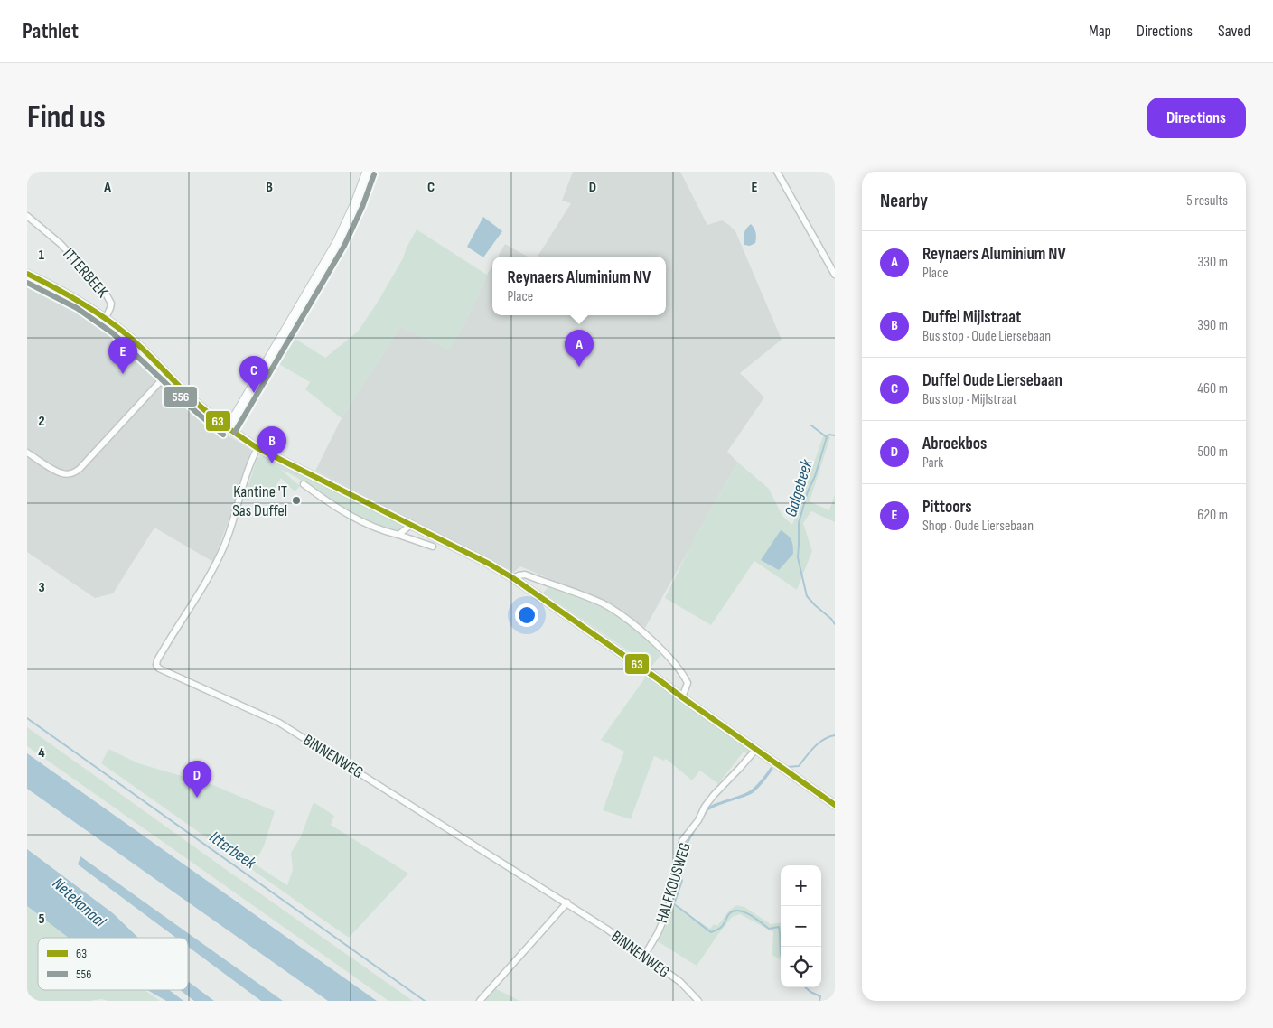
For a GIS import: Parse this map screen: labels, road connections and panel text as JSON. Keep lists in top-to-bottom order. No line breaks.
{"streets":{"street":["ITTERBEEK","BINNENWEG","HALFKOUSWEG"]},"crossings":[["BINNENWEG","HALFKOUSWEG"]],"water":["Galgebeek","Itterbeek","Netekanaal"],"places":["Kantine 'T Sas Duffel"],"lines":["transit line 556","transit line 63"],"legend":["63","556"],"page":{"header":"Pathlet","nav":["Map","Directions","Saved"],"buttons":"Directions","title":"Find us","heading":["Nearby","5 results"],"list":[{"mark":"A","name":"Reynaers Aluminium NV","note":"Place","value":"330 m"},{"mark":"B","name":"Duffel Mijlstraat","note":"Bus stop · Oude Liersebaan","value":"390 m"},{"mark":"C","name":"Duffel Oude Liersebaan","note":"Bus stop · Mijlstraat","value":"460 m"},{"mark":"D","name":"Abroekbos","note":"Park","value":"500 m"},{"mark":"E","name":"Pittoors","note":"Shop · Oude Liersebaan","value":"620 m"}],"popup":["Reynaers Aluminium NV","Place"],"pins":["A","E","C","B","D"],"map_buttons":["+","−"]},"grid":{"columns":["A","B","C","D","E"],"rows":["1","2","3","4","5"]}}
